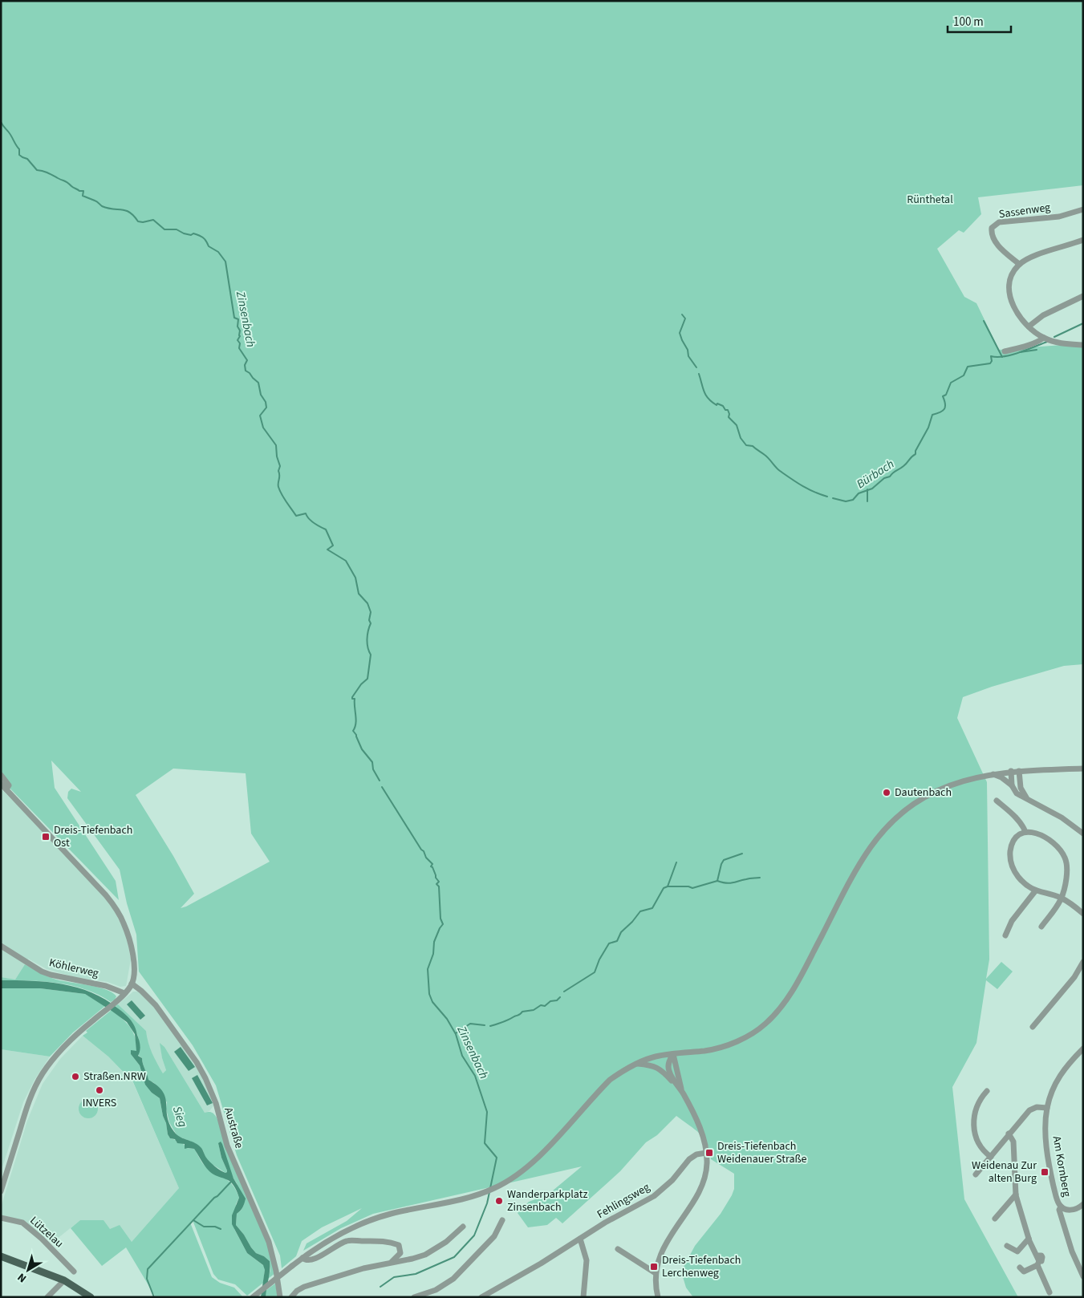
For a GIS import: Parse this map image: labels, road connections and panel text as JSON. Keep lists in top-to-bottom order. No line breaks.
{"streets":{"street":["Sassenweg","Köhlerweg","Austraße","Am Kornberg","Fehlingsweg","Lützelau"]},"water":["Zinsenbach","Bürbach","Sieg"],"parks":["Rünthetal"],"places":{"other":["Dautenbach","Straßen.NRW","INVERS","Wanderparkplatz Zinsenbach"],"transit":["Dreis-Tiefenbach Ost","Dreis-Tiefenbach Weidenauer Straße","Weidenau Zur alten Burg","Dreis-Tiefenbach Lerchenweg"]},"scale_bar":"100 m","north":"bottom left"}
